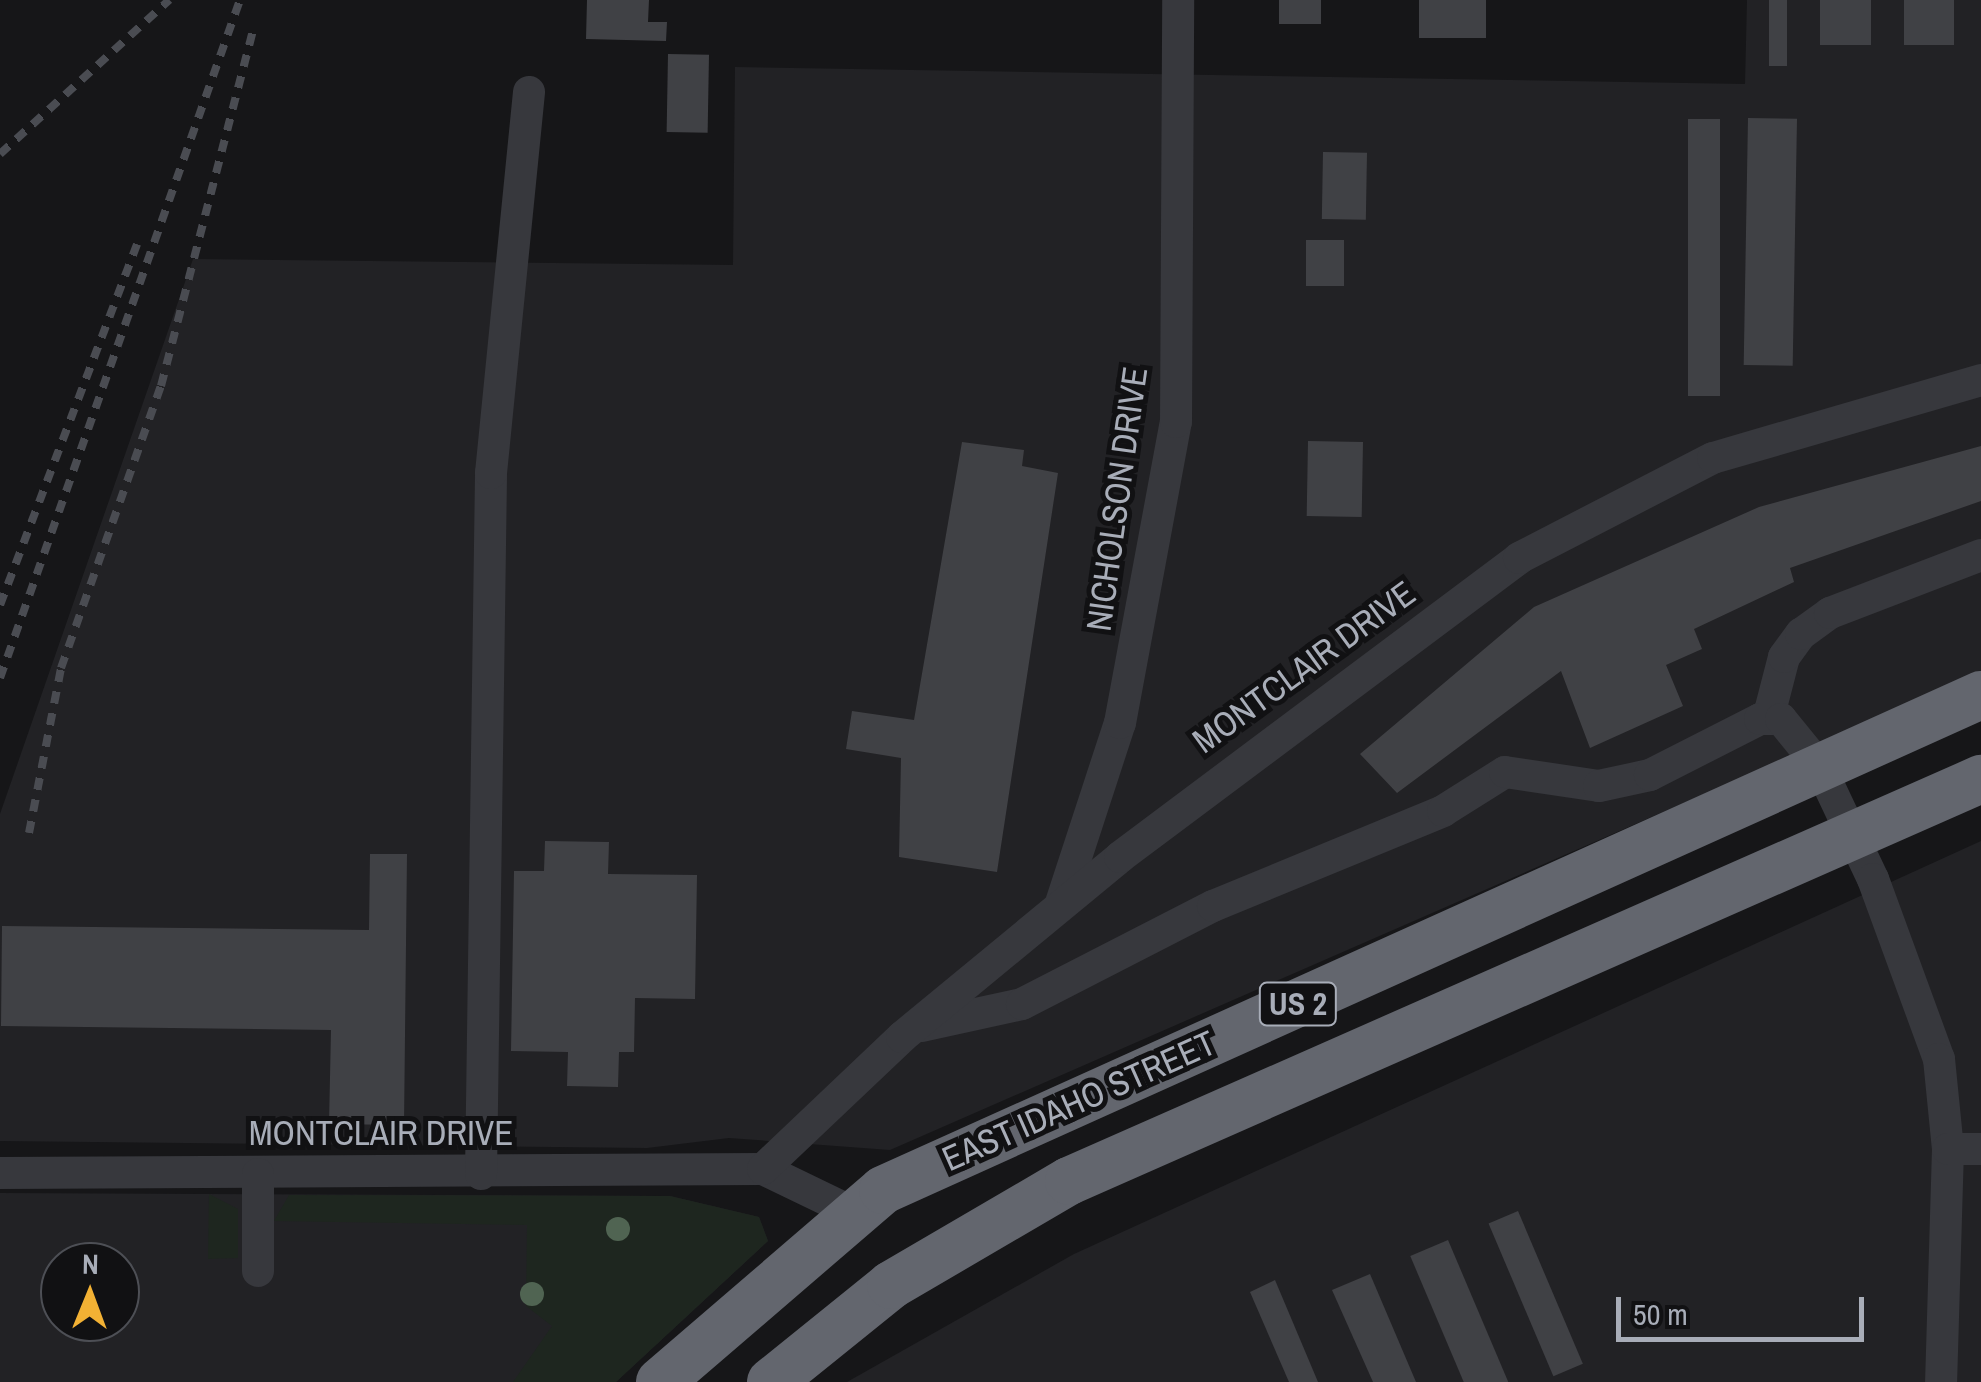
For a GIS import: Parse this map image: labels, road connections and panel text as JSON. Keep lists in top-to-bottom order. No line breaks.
{"streets":{"highway":["US 2","EAST IDAHO STREET"],"street":["NICHOLSON DRIVE","MONTCLAIR DRIVE"]},"crossings":[["NICHOLSON DRIVE","MONTCLAIR DRIVE"],["MONTCLAIR DRIVE","EAST IDAHO STREET"]],"scale_bar":"50 m","north":"top"}
